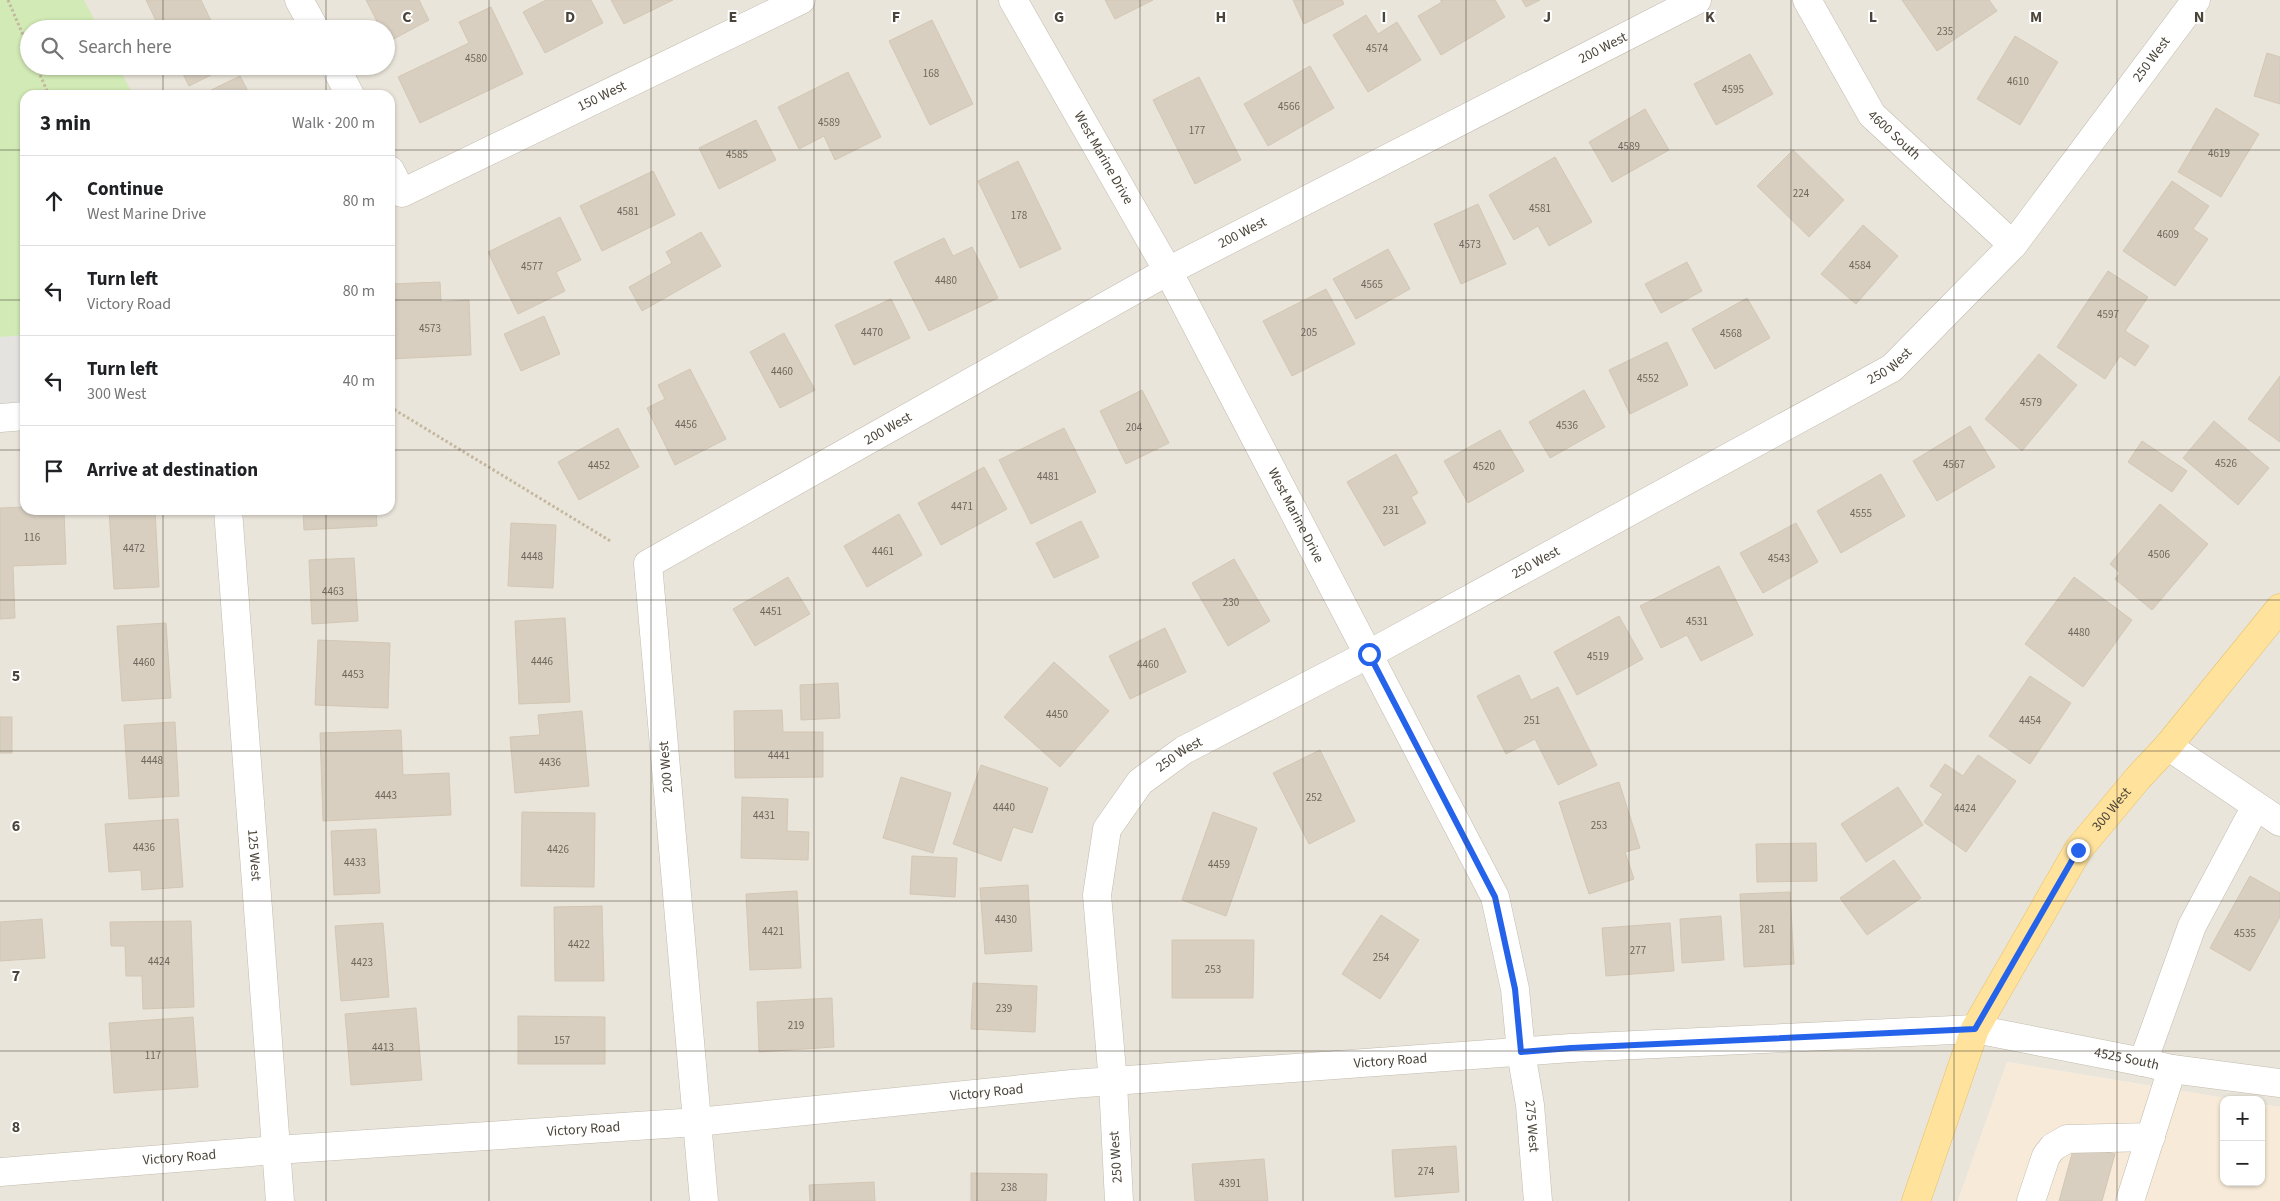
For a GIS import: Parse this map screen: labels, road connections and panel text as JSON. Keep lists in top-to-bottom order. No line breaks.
{"streets":{"main road":["300 West"],"street":["200 West","250 West","150 West","4600 South","West Marine Drive","125 West","4525 South","Victory Road","275 West"]},"crossings":[["200 West","West Marine Drive"],["200 West","Victory Road"],["250 West","4600 South"],["250 West","West Marine Drive"],["250 West","Victory Road"],["West Marine Drive","Victory Road"],["West Marine Drive","275 West"],["300 West","4525 South"],["300 West","Victory Road"],["125 West","Victory Road"],["4525 South","Victory Road"],["Victory Road","275 West"]],"house_numbers":["235","4574","4580","168","4610","4595","4566","4589","177","4589","4619","4585","224","4581","4581","178","4609","4573","4584","4577","4480","4565","4597","4573","4470","205","4568","4460","4552","4579","4456","4536","204","4526","4567","4452","4520","4481","4471","231","4555","116","4472","4461","4506","4448","4543","4463","230","4451","4531","4480","4519","4446","4460","4460","4453","4450","251","4454","4441","4448","4436","4443","252","4440","4424","4431","253","4436","4426","4433","4459","4430","281","4421","4535","4422","277","254","4424","4423","253","239","219","157","4413","117","274","4391","238"],"page":{"search":"Search here","heading":["3 min","Walk · 200 m"],"list":[["Continue","West Marine Drive","80 m"],["Turn left","Victory Road","80 m"],["Turn left","300 West","40 m"],"Arrive at destination"],"map_buttons":["+","−"]},"grid":{"columns":["C","D","E","F","G","H","I","J","K","L","M","N"],"rows":["5","6","7","8"]}}
